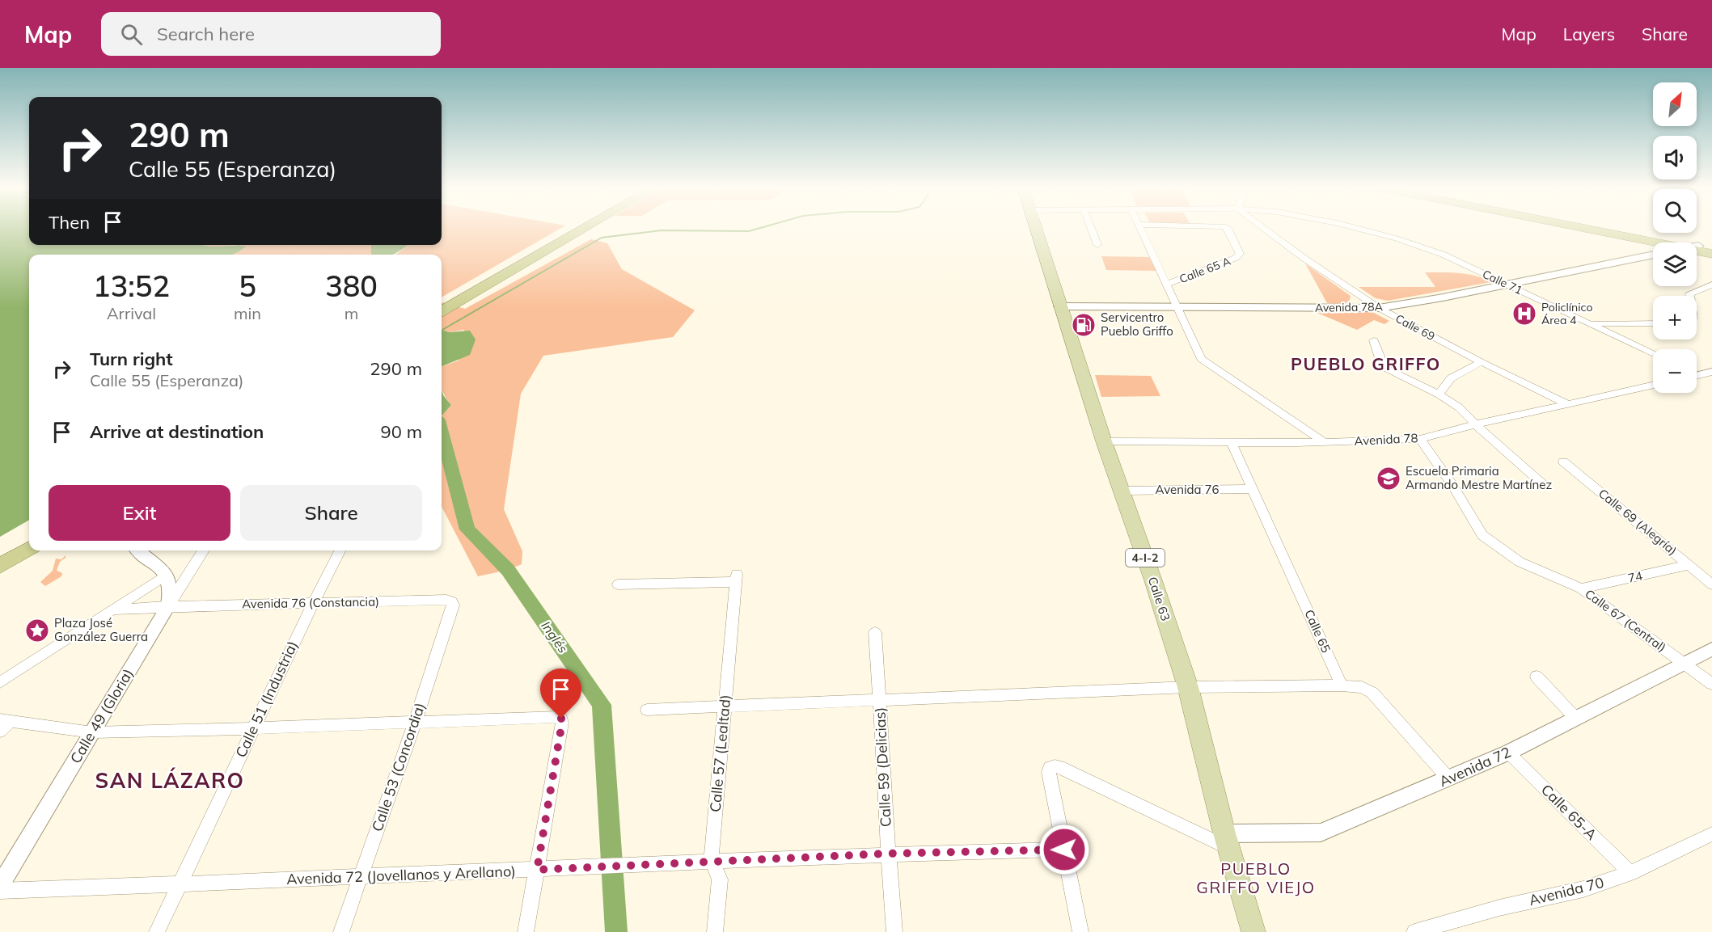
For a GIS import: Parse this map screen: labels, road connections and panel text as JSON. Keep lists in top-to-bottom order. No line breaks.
{"streets":{"main road":["4-I-2","Calle 63"],"street":["Calle 65 A","Calle 71","Avenida 78A","Calle 69","Avenida 78","Avenida 76","Calle 69 (Alegría)","74","Avenida 76 (Constancia)","Calle 67 (Central)","Calle 65","Calle 51 (Industria)","Calle 49 (Gloria)","Calle 57 (Lealtad)","Calle 53 (Concordia)","Calle 59 (Delicias)","Avenida 72","Calle 65-A","Avenida 72 (Jovellanos y Arellano)","Avenida 70"]},"crossings":[["Calle 71","Avenida 78A"],["Avenida 78A","Calle 69"],["Avenida 78A","Calle 63"],["Calle 69","Avenida 78"],["Avenida 78","Calle 63"],["Avenida 78","Calle 67 (Central)"],["Avenida 78","Calle 65"],["Avenida 76","Calle 63"],["Avenida 76","Calle 65"],["Calle 69 (Alegría)","74"],["74","Calle 67 (Central)"],["Calle 63","Avenida 72"],["Avenida 76 (Constancia)","Calle 51 (Industria)"],["Avenida 76 (Constancia)","Calle 49 (Gloria)"],["Avenida 76 (Constancia)","Calle 53 (Concordia)"],["Calle 67 (Central)","Avenida 72"],["Calle 51 (Industria)","Avenida 72 (Jovellanos y Arellano)"],["Calle 57 (Lealtad)","Avenida 72 (Jovellanos y Arellano)"],["Calle 53 (Concordia)","Avenida 72 (Jovellanos y Arellano)"],["Calle 59 (Delicias)","Avenida 72 (Jovellanos y Arellano)"],["Avenida 72","Calle 65-A"],["Avenida 72","Avenida 72 (Jovellanos y Arellano)"],["Calle 65-A","Avenida 70"]],"districts":["PUEBLO GRIFFO","SAN LÁZARO","PUEBLO GRIFFO VIEJO"],"water":["Inglés"],"places":{"hospital":["Policlínico Área 4"],"fuel station":["Servicentro Pueblo Griffo"],"school or university":["Escuela Primaria Armando Mestre Martínez"],"place":["Plaza José González Guerra"]},"north":"top right","page":{"header":"Map","search":"Search here","nav":["Map","Layers","Share"],"map_buttons":["+","−"],"turn":["290 m","Calle 55 (Esperanza)"],"then":"Then","eta":["13:52","Arrival","5","min","380","m"],"list":[{"name":"Turn right","note":"Calle 55 (Esperanza)","value":"290 m"},{"name":"Arrive at destination","value":"90 m"}],"buttons":["Exit","Share"]}}
